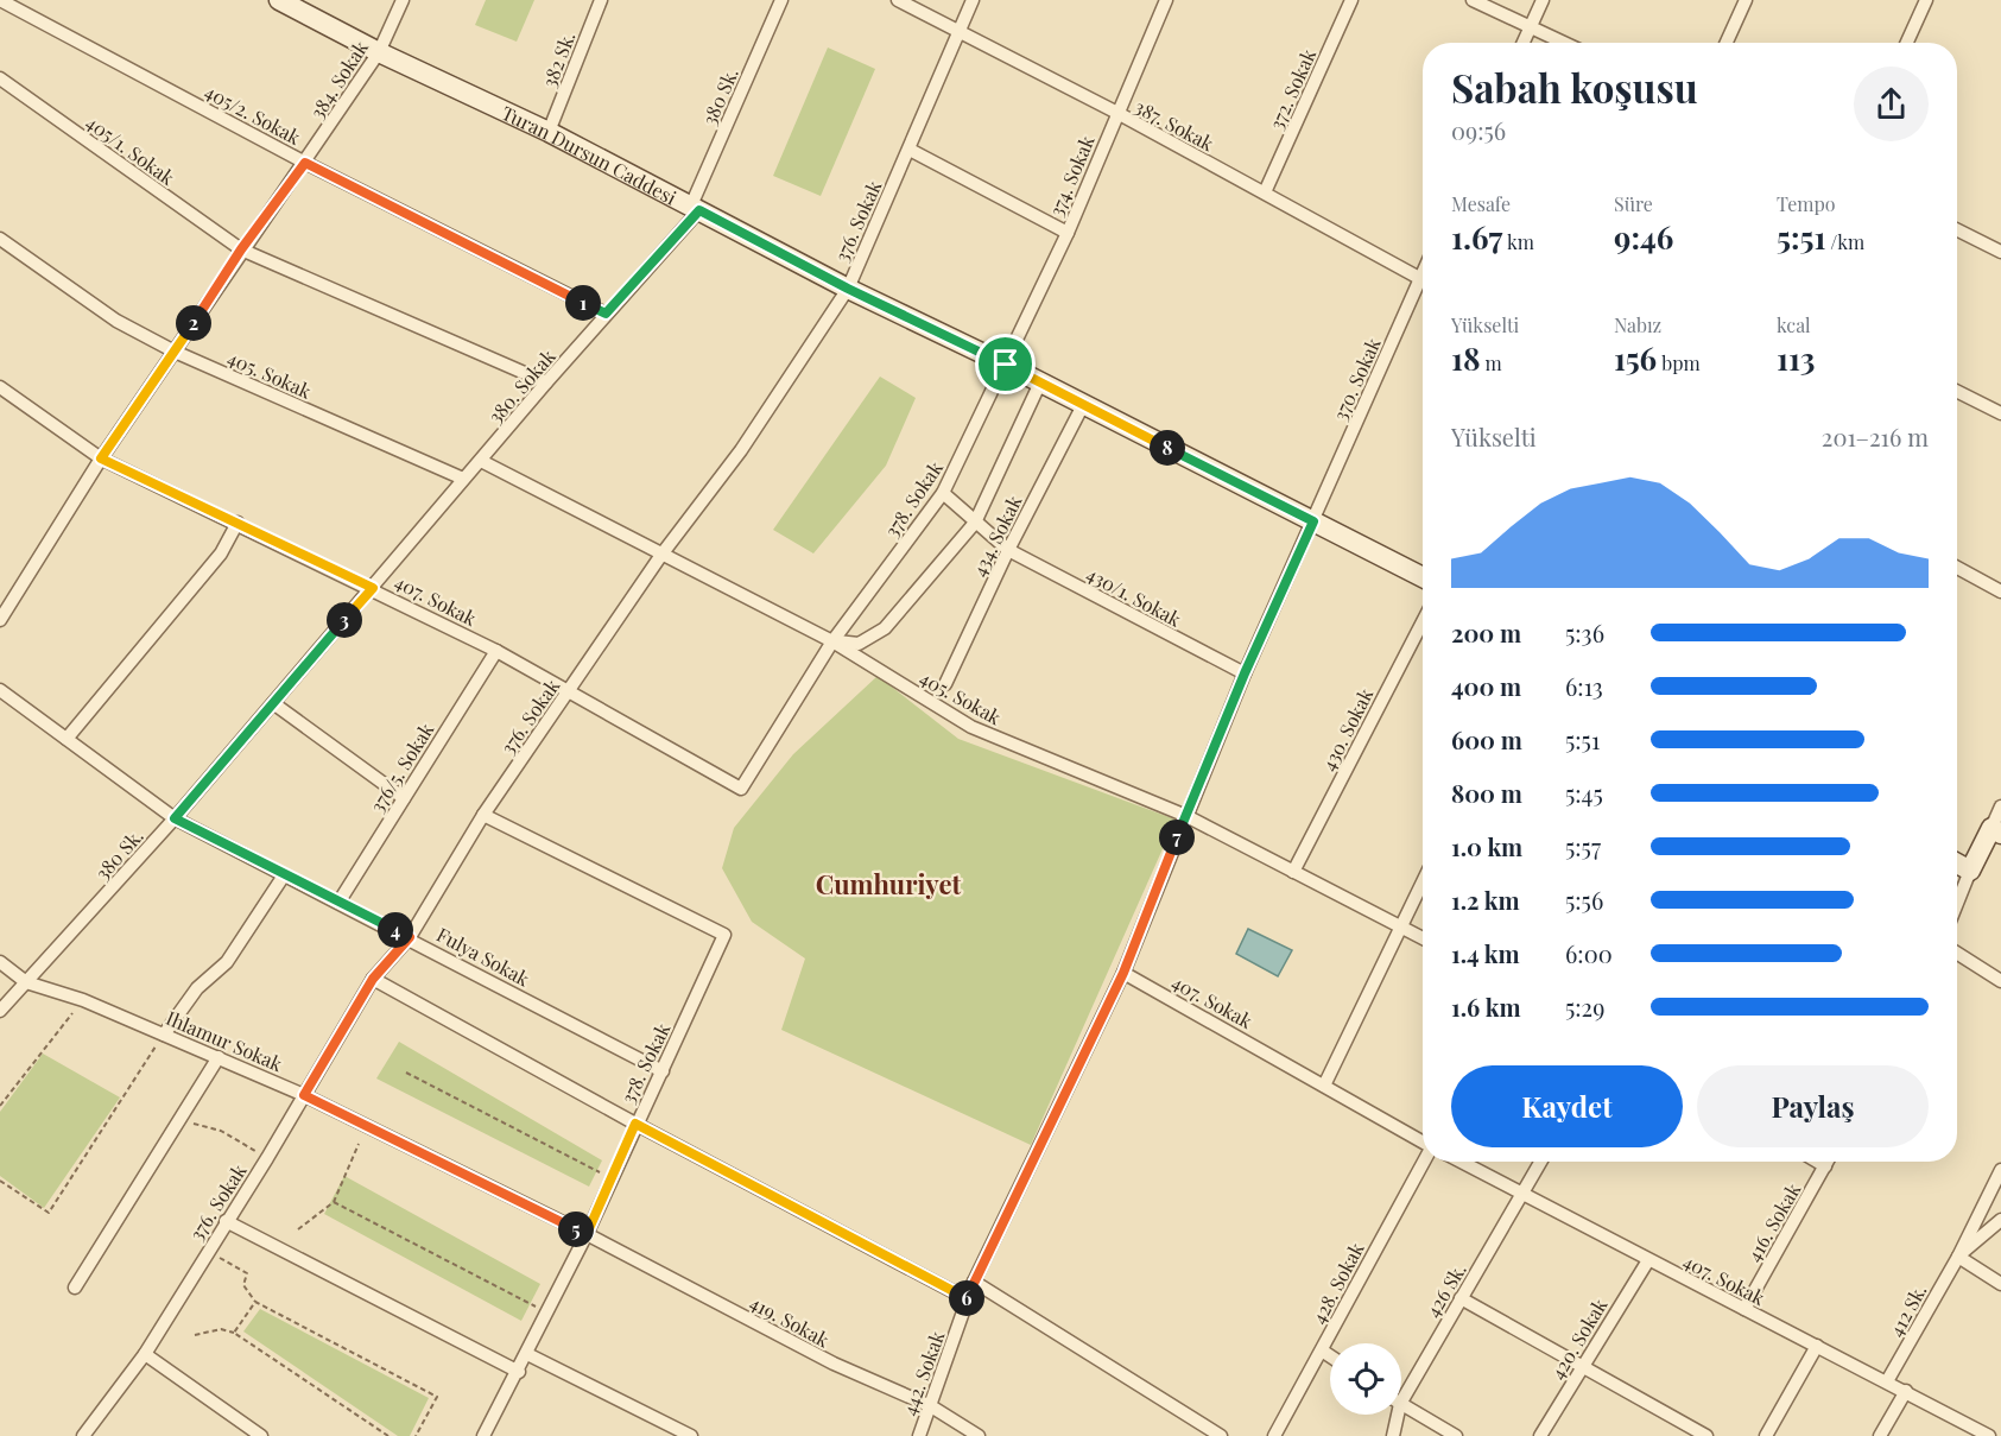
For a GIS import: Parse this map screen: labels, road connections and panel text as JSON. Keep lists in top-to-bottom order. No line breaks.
{"streets":{"street":["382 Sk.","384. Sokak","372. Sokak","380 Sk.","405/2. Sokak","387. Sokak","405/1. Sokak","Turan Dursun Caddesi","374. Sokak","376. Sokak","405. Sokak","370. Sokak","380. Sokak","378. Sokak","434. Sokak","430/1. Sokak","407. Sokak","430. Sokak","376/5. Sokak","Fulya Sokak","Ihlamur Sokak","416. Sokak","428. Sokak","426 Sk.","412 Sk.","419. Sokak","420. Sokak","442. Sokak"]},"crossings":[["382 Sk.","Turan Dursun Caddesi"],["384. Sokak","405/2. Sokak"],["384. Sokak","405/1. Sokak"],["384. Sokak","Turan Dursun Caddesi"],["384. Sokak","405. Sokak"],["384. Sokak","407. Sokak"],["372. Sokak","387. Sokak"],["380 Sk.","Turan Dursun Caddesi"],["380 Sk.","380. Sokak"],["380 Sk.","407. Sokak"],["380 Sk.","Fulya Sokak"],["380 Sk.","Ihlamur Sokak"],["405/2. Sokak","380. Sokak"],["387. Sokak","374. Sokak"],["387. Sokak","376. Sokak"],["405/1. Sokak","380. Sokak"],["Turan Dursun Caddesi","374. Sokak"],["Turan Dursun Caddesi","376. Sokak"],["Turan Dursun Caddesi","370. Sokak"],["Turan Dursun Caddesi","380. Sokak"],["Turan Dursun Caddesi","378. Sokak"],["Turan Dursun Caddesi","434. Sokak"],["374. Sokak","378. Sokak"],["376. Sokak","405. Sokak"],["376. Sokak","378. Sokak"],["376. Sokak","407. Sokak"],["376. Sokak","Fulya Sokak"],["376. Sokak","Ihlamur Sokak"],["405. Sokak","380. Sokak"],["405. Sokak","378. Sokak"],["405. Sokak","430. Sokak"],["405. Sokak","442. Sokak"],["370. Sokak","430/1. Sokak"],["370. Sokak","442. Sokak"],["380. Sokak","407. Sokak"],["378. Sokak","430/1. Sokak"],["378. Sokak","407. Sokak"],["378. Sokak","Fulya Sokak"],["378. Sokak","Ihlamur Sokak"],["378. Sokak","419. Sokak"],["434. Sokak","430/1. Sokak"],["430/1. Sokak","442. Sokak"],["407. Sokak","376/5. Sokak"],["407. Sokak","416. Sokak"],["407. Sokak","426 Sk."],["407. Sokak","412 Sk."],["407. Sokak","420. Sokak"],["407. Sokak","442. Sokak"],["376/5. Sokak","Fulya Sokak"],["Ihlamur Sokak","419. Sokak"],["419. Sokak","442. Sokak"]],"districts":["Cumhuriyet"],"page":{"heading":["Sabah koşusu","09:56"],"stats":[["Mesafe","1.67 km"],["Süre","9:46"],["Tempo","5:51 /km"],["Yükselti","18 m"],["Nabız","156 bpm"],["kcal","113"]],"pins":["1","2","8","3","7","4","5","6"],"chart":["Yükselti","201–216 m"],"list":[{"name":"200 m","note":"5:36"},{"name":"400 m","note":"6:13"},{"name":"600 m","note":"5:51"},{"name":"800 m","note":"5:45"},{"name":"1.0 km","note":"5:57"},{"name":"1.2 km","note":"5:56"},{"name":"1.4 km","note":"6:00"},{"name":"1.6 km","note":"5:29"}],"buttons":["Kaydet","Paylaş"]}}
